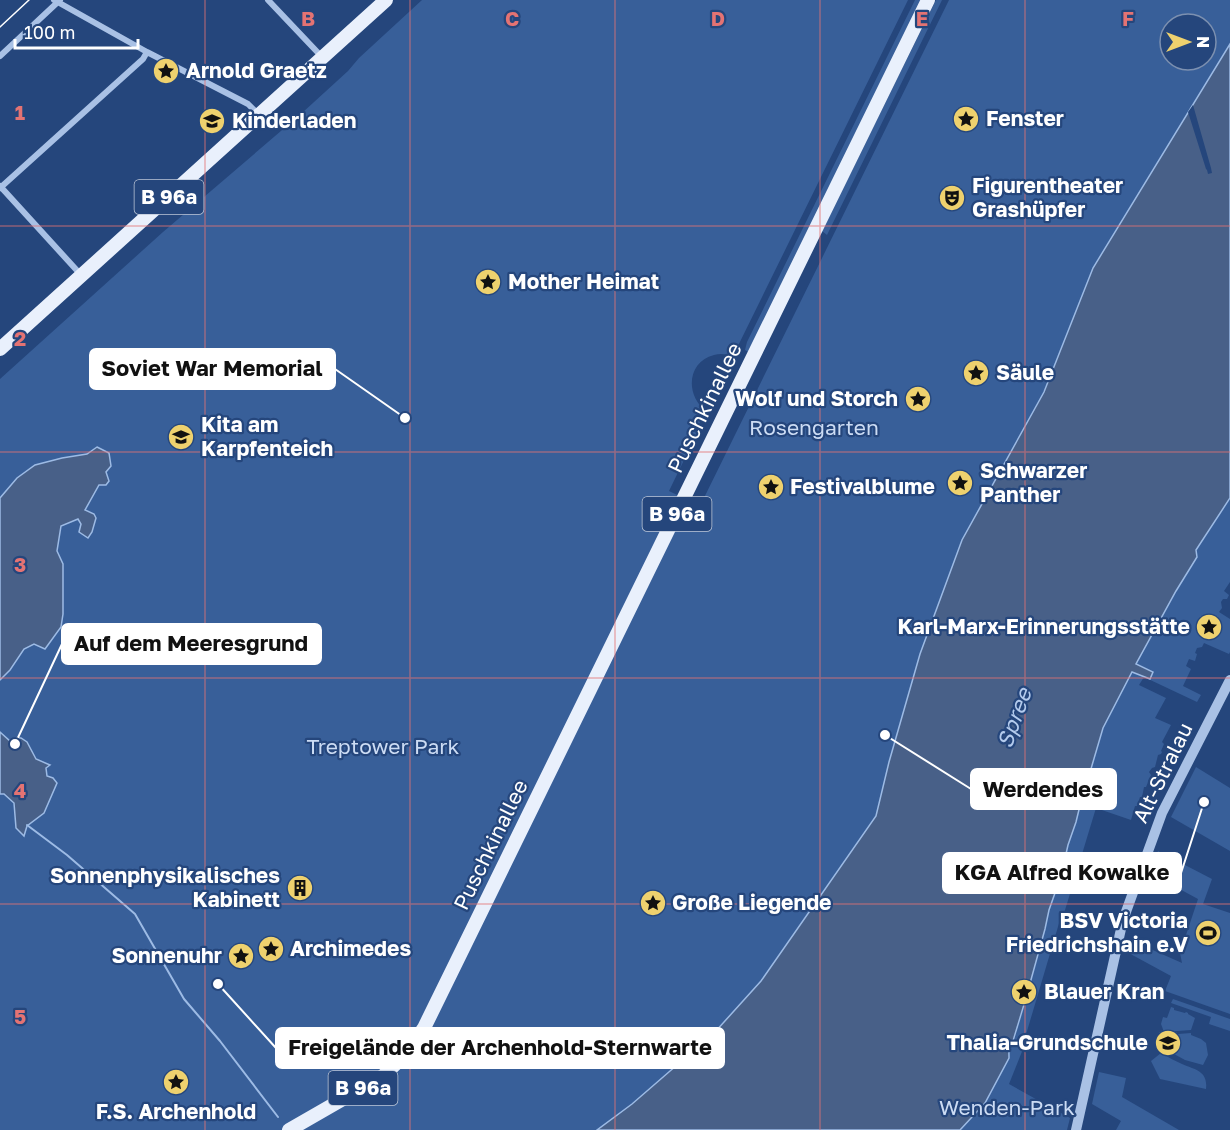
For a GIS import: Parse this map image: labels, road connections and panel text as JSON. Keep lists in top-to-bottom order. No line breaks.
{"streets":{"main road":["B 96a","Puschkinallee"],"street":["Alt-Stralau"]},"water":["Spree"],"parks":["Rosengarten","Treptower Park","Wenden-Park"],"places":{"place":["Arnold Graetz","Fenster","Mother Heimat","Säule","Wolf und Storch","Schwarzer Panther","Festivalblume","Karl-Marx-Erinnerungsstätte","Große Liegende","Archimedes","Sonnenuhr","Blauer Kran","F.S. Archenhold"],"school or university":["Kinderladen","Kita am Karpfenteich","Thalia-Grundschule"],"theatre":["Figurentheater Grashüpfer"],"other":["Soviet War Memorial","Werdendes","Auf dem Meeresgrund","KGA Alfred Kowalke","Freigelände der Archenhold-Sternwarte"],"building":["Sonnenphysikalisches Kabinett"],"sports":["BSV Victoria Friedrichshain e.V"]},"scale_bar":"100 m","north":"right","grid":{"columns":["B","C","D","E","F"],"rows":["1","2","3","4","5"]}}
